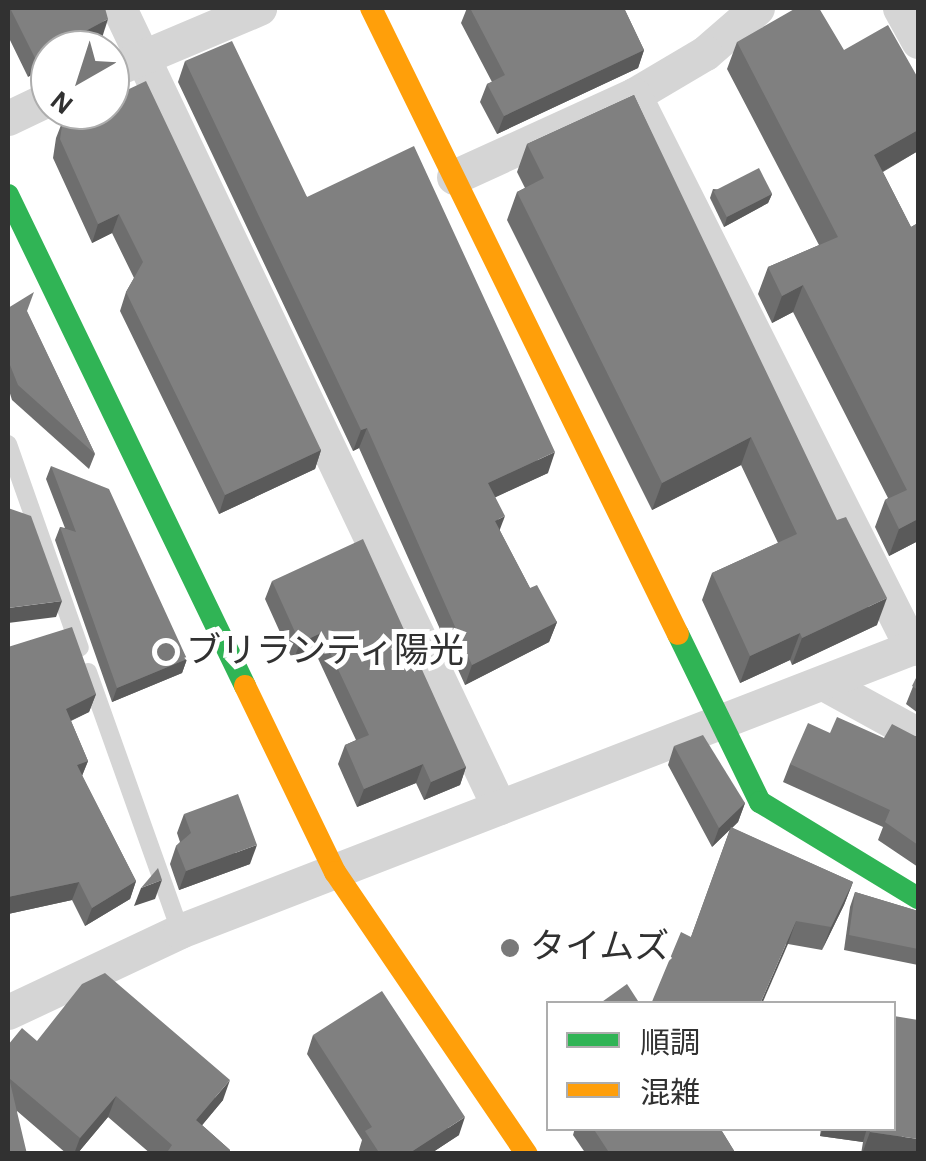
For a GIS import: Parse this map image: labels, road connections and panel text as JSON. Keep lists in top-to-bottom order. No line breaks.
{"places":["ブリランティ陽光","タイムズ"],"legend":["順調","混雑"],"north":"bottom left"}
